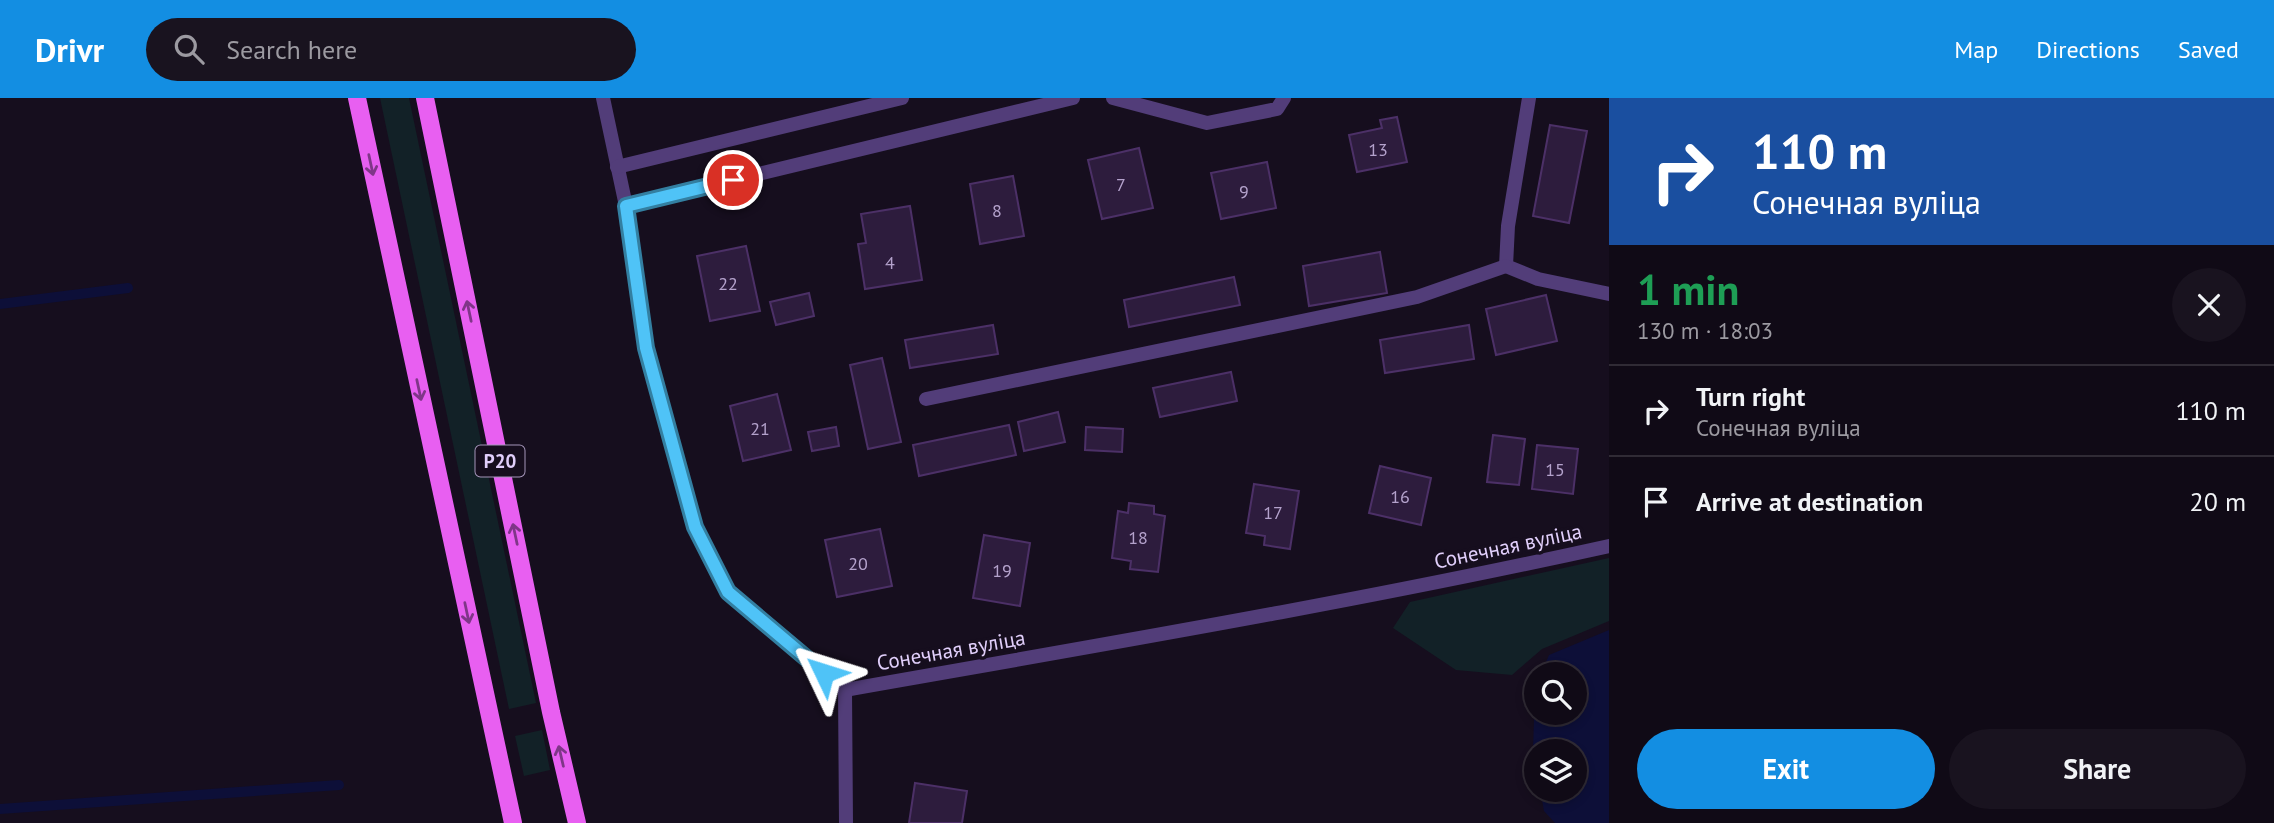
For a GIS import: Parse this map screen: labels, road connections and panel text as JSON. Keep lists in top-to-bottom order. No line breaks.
{"streets":{"main road":["Р20"],"street":["Сонечная вуліца"]},"house_numbers":["13","7","9","8","4","22","21","15","16","17","18","20","19"],"page":{"header":"Drivr","search":"Search here","nav":["Map","Directions","Saved"],"turn":["110 m","Сонечная вуліца"],"heading":["1 min","130 m · 18:03"],"list":[{"name":"Turn right","note":"Сонечная вуліца","value":"110 m"},{"name":"Arrive at destination","value":"20 m"}],"buttons":["Exit","Share"]}}
